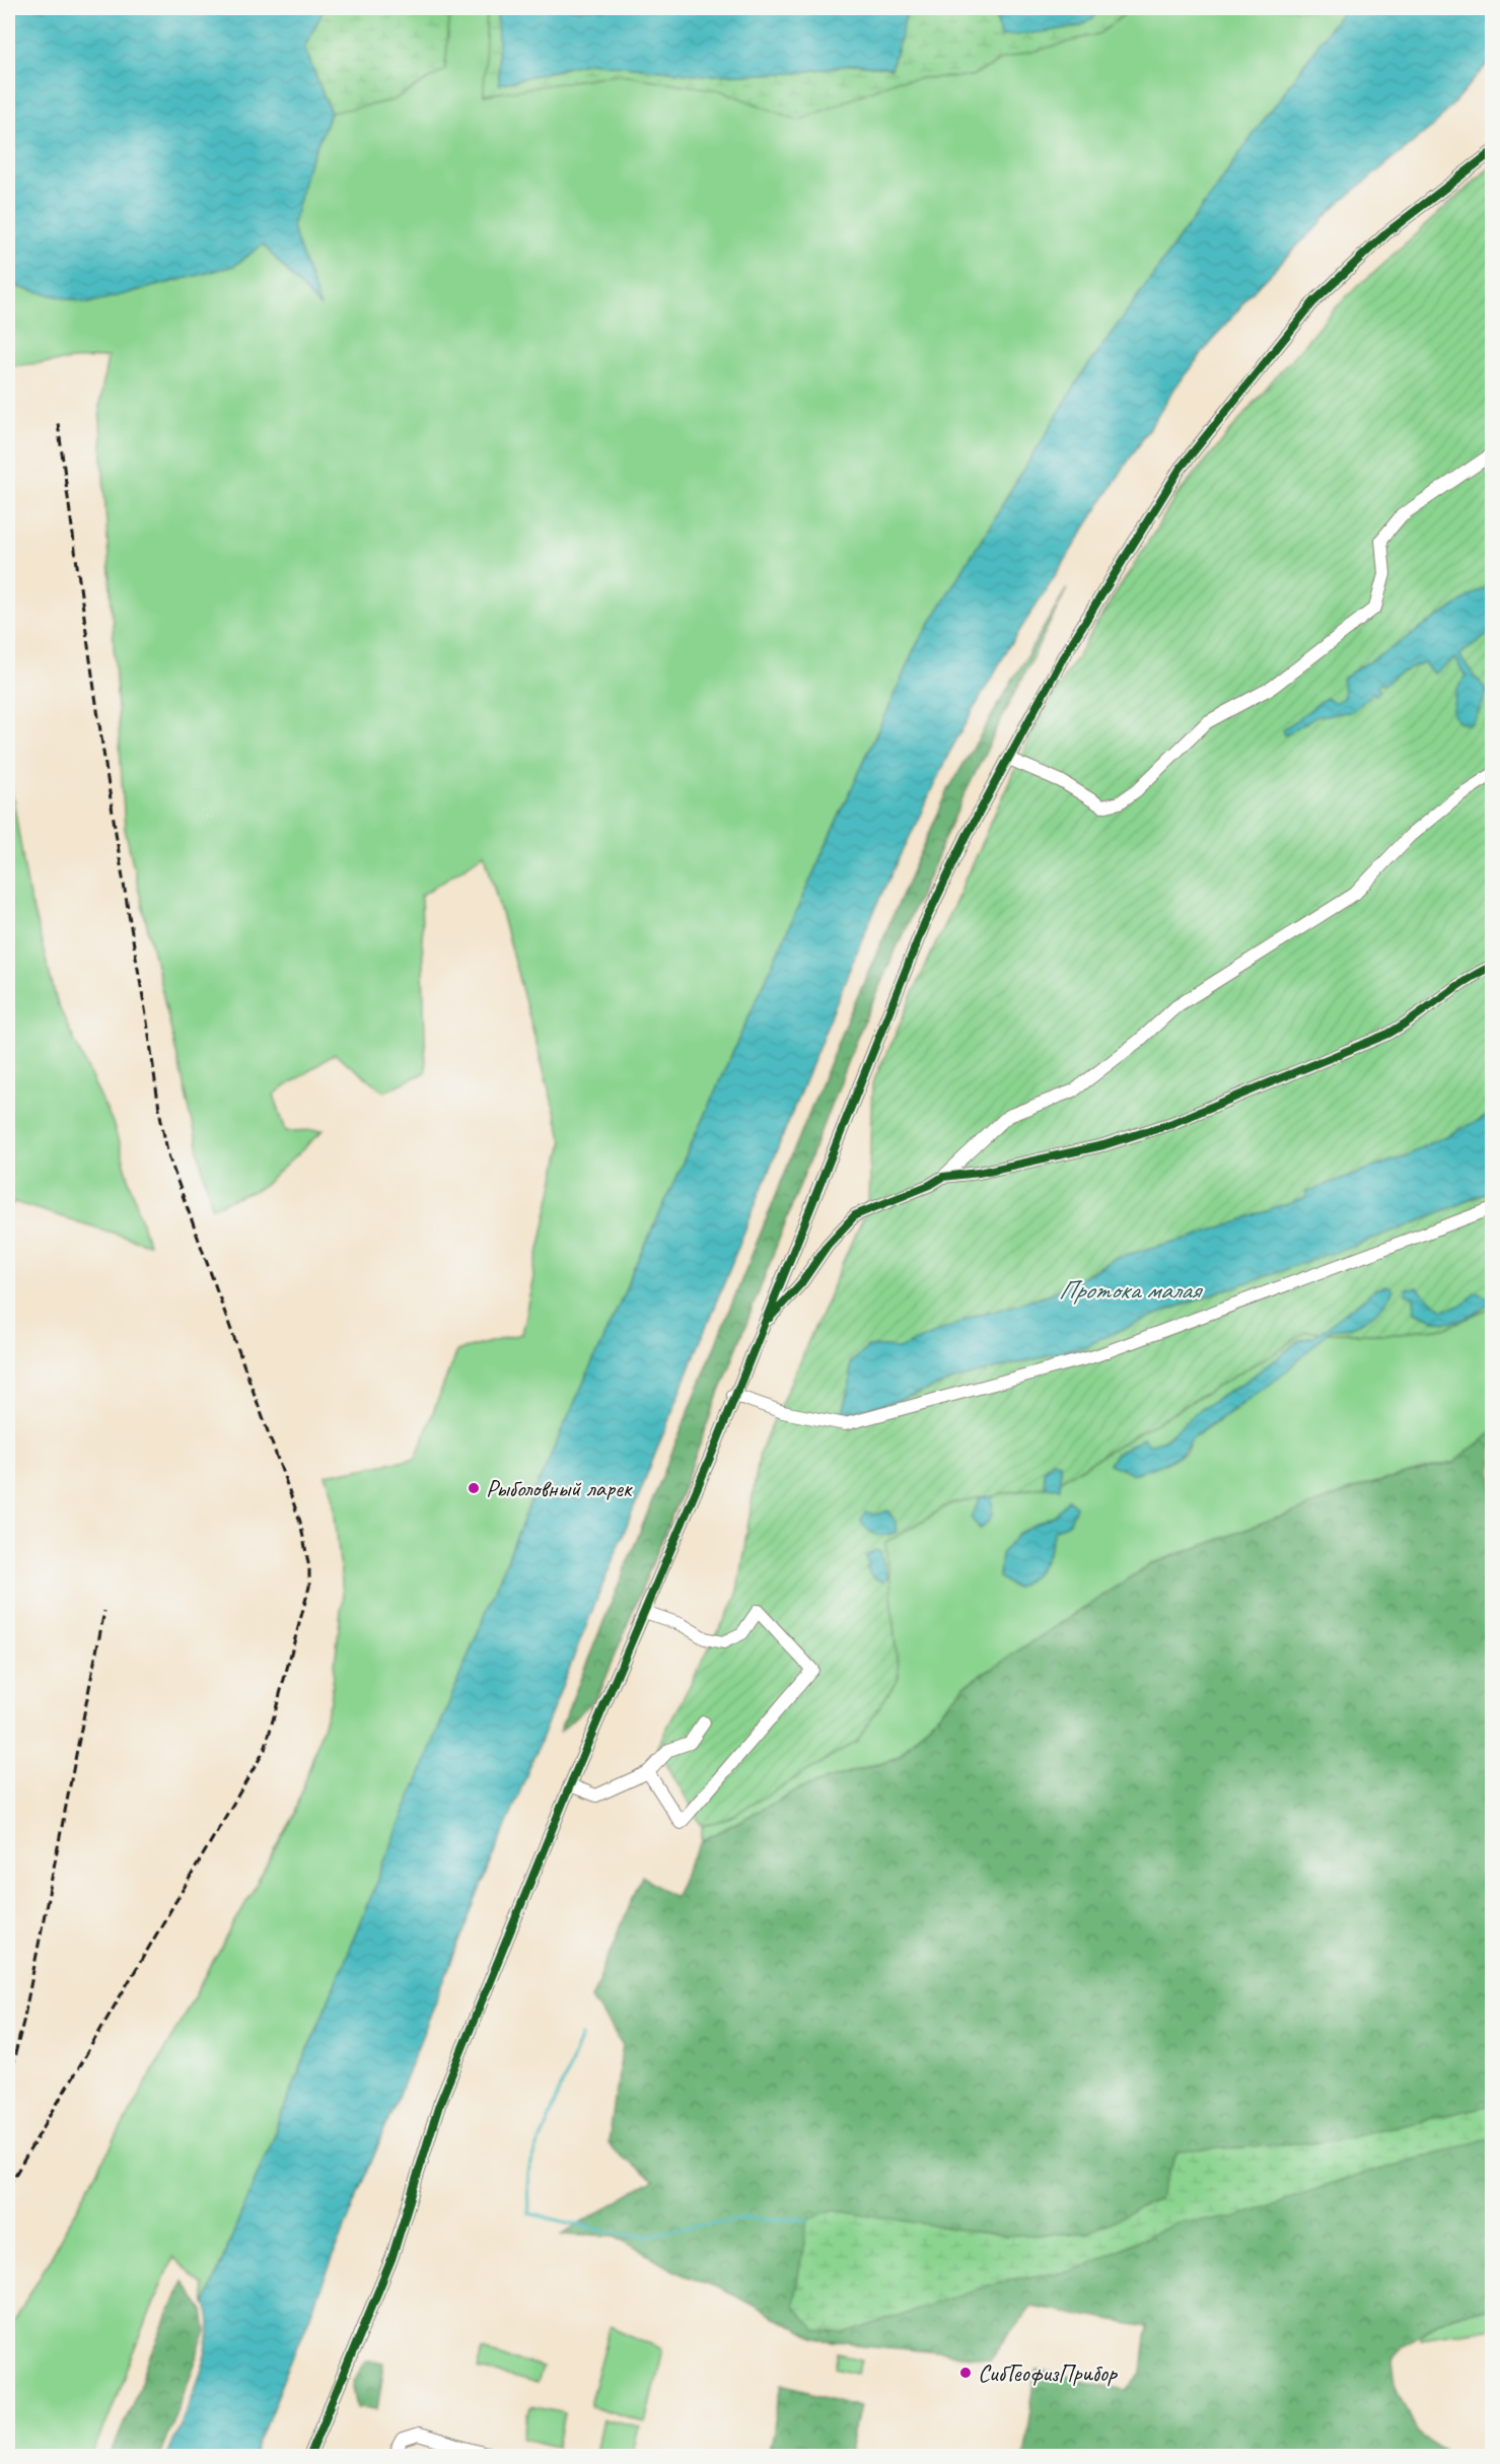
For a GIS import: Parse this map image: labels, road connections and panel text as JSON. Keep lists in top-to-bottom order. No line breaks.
{"water":["Протока малая"],"places":["Рыболовный ларек","СибГеофизПрибор"]}
